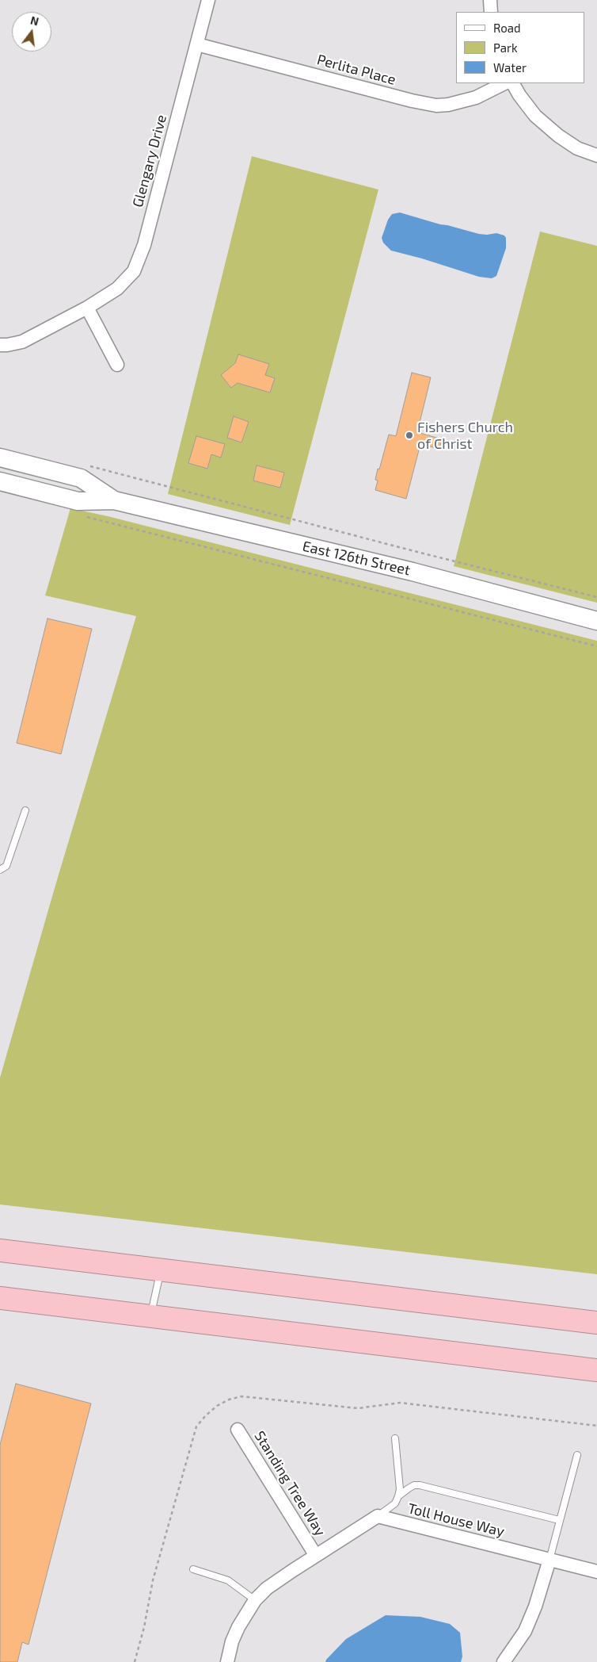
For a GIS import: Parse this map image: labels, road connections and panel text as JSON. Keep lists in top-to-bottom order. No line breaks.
{"streets":{"main road":["East 126th Street"],"street":["Perlita Place","Glengary Drive","Standing Tree Way","Toll House Way"]},"crossings":[["Perlita Place","Glengary Drive"]],"places":["Fishers Church of Christ"],"legend":["Road","Park","Water"],"north":"top"}
